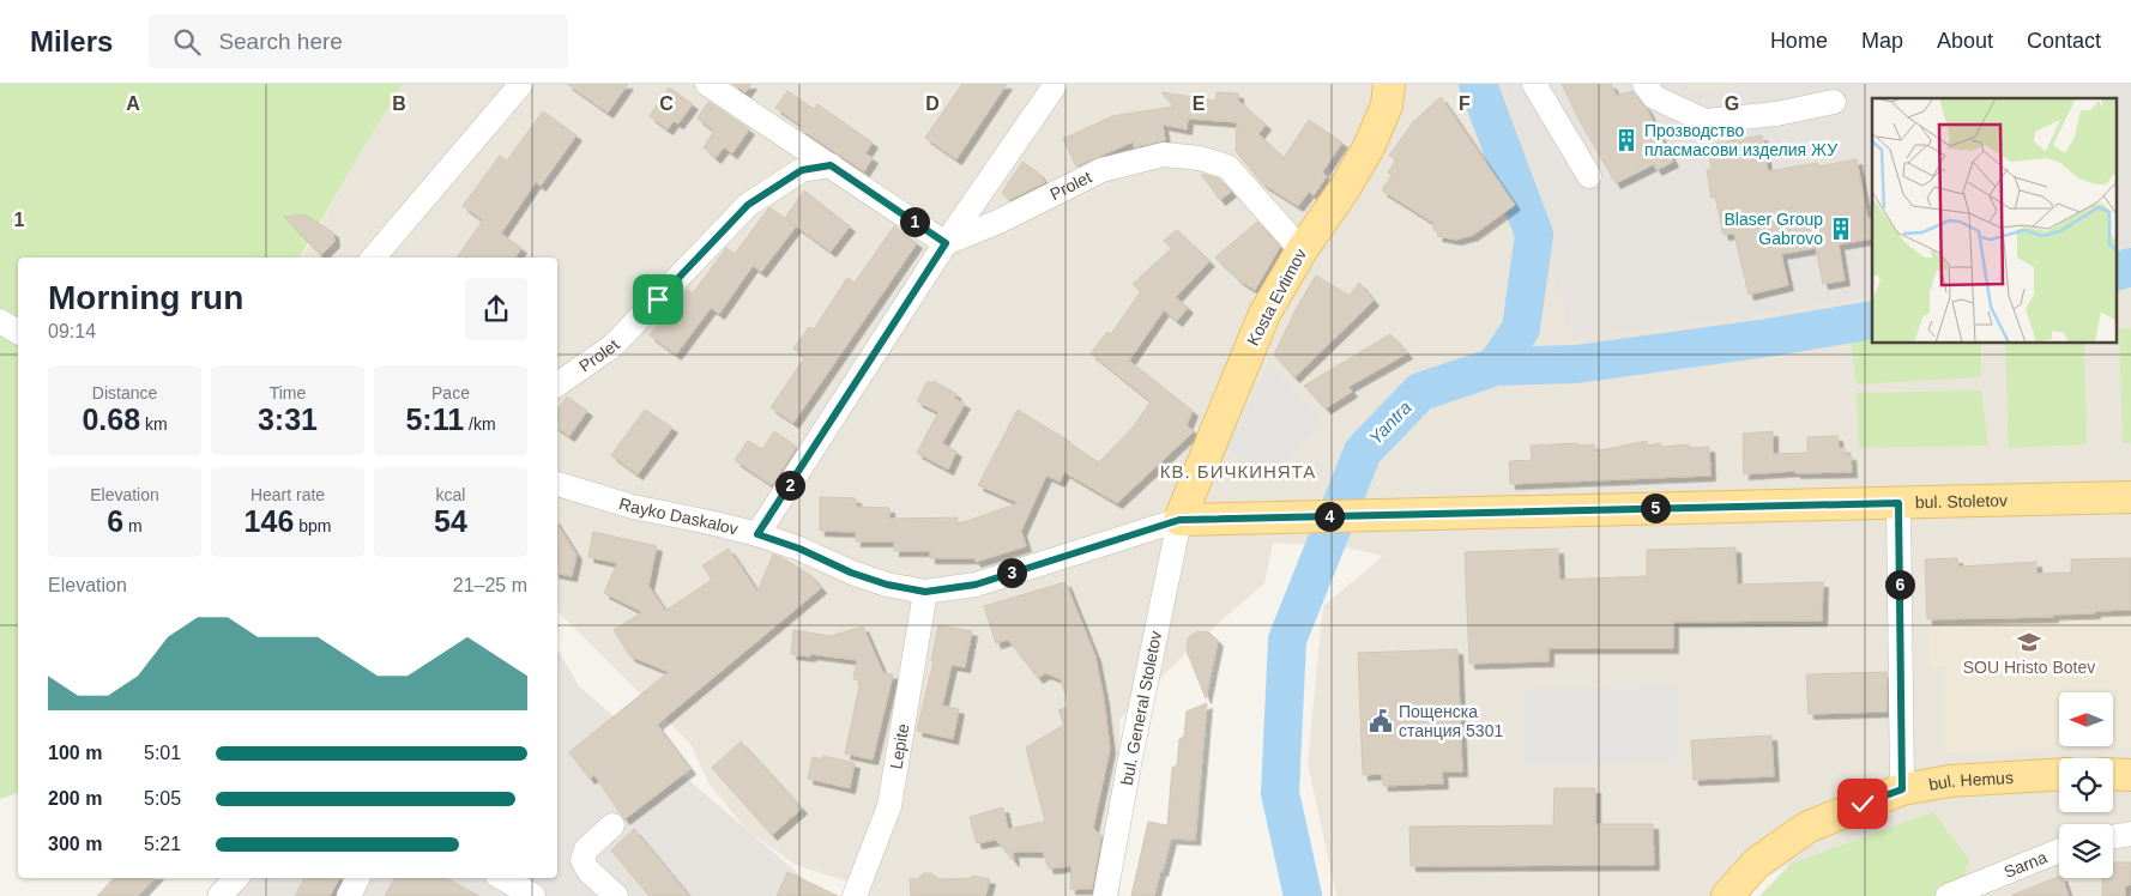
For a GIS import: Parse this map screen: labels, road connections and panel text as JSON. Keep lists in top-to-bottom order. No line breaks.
{"streets":{"main road":["Kosta Evtimov","bul. Stoletov","bul. Hemus"],"street":["Prolet","Rayko Daskalov","bul. General Stoletov","Lepite","Sarna"]},"crossings":[["Prolet","Kosta Evtimov"],["Kosta Evtimov","bul. Stoletov"],["Kosta Evtimov","Rayko Daskalov"],["Kosta Evtimov","bul. General Stoletov"],["bul. Stoletov","Rayko Daskalov"],["bul. Stoletov","bul. General Stoletov"],["Rayko Daskalov","bul. General Stoletov"],["Rayko Daskalov","Lepite"]],"districts":["КВ. БИЧКИНЯТА"],"water":["Yantra"],"places":{"building":["Прозводство пласмасови изделия ЖУ","Blaser Group Gabrovo"],"school or university":["SOU Hristo Botev"],"public building":["Пощенска станция 5301"]},"north":"left","page":{"header":"Milers","search":"Search here","nav":["Home","Map","About","Contact"],"pins":["1","2","5","4","3","6"],"heading":["Morning run","09:14"],"stats":[["Distance","0.68 km"],["Time","3:31"],["Pace","5:11 /km"],["Elevation","6 m"],["Heart rate","146 bpm"],["kcal","54"]],"chart":["Elevation","21–25 m"],"list":[{"name":"100 m","note":"5:01"},{"name":"200 m","note":"5:05"},{"name":"300 m","note":"5:21"}]},"grid":{"columns":["A","B","C","D","E","F","G"],"rows":["1"]}}
